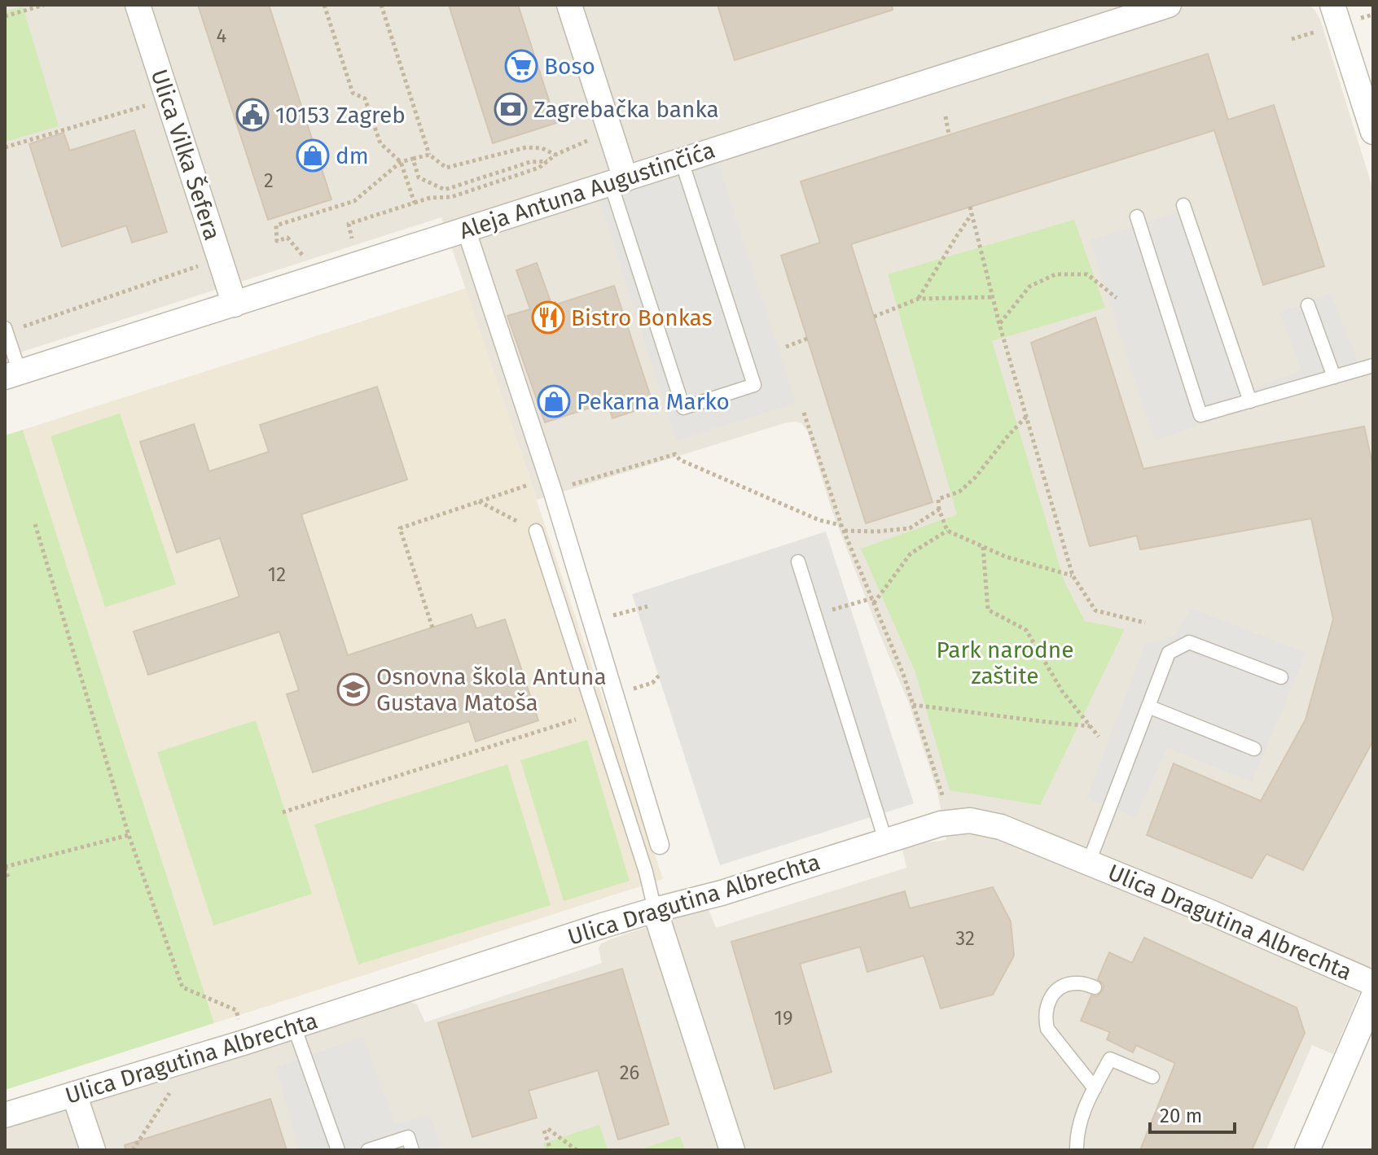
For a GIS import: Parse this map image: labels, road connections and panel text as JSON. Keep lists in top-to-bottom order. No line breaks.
{"streets":{"street":["Ulica Vilka Šefera","Aleja Antuna Augustinčića","Ulica Dragutina Albrechta"]},"crossings":[["Ulica Vilka Šefera","Aleja Antuna Augustinčića"]],"parks":["Park narodne zaštite"],"places":{"supermarket":["Boso"],"bank":["Zagrebačka banka"],"public building":["10153 Zagreb"],"shop":["dm","Pekarna Marko"],"restaurant":["Bistro Bonkas"],"school or university":["Osnovna škola Antuna Gustava Matoša"]},"house_numbers":["4","2","12","32","19","26"],"scale_bar":"20 m"}
